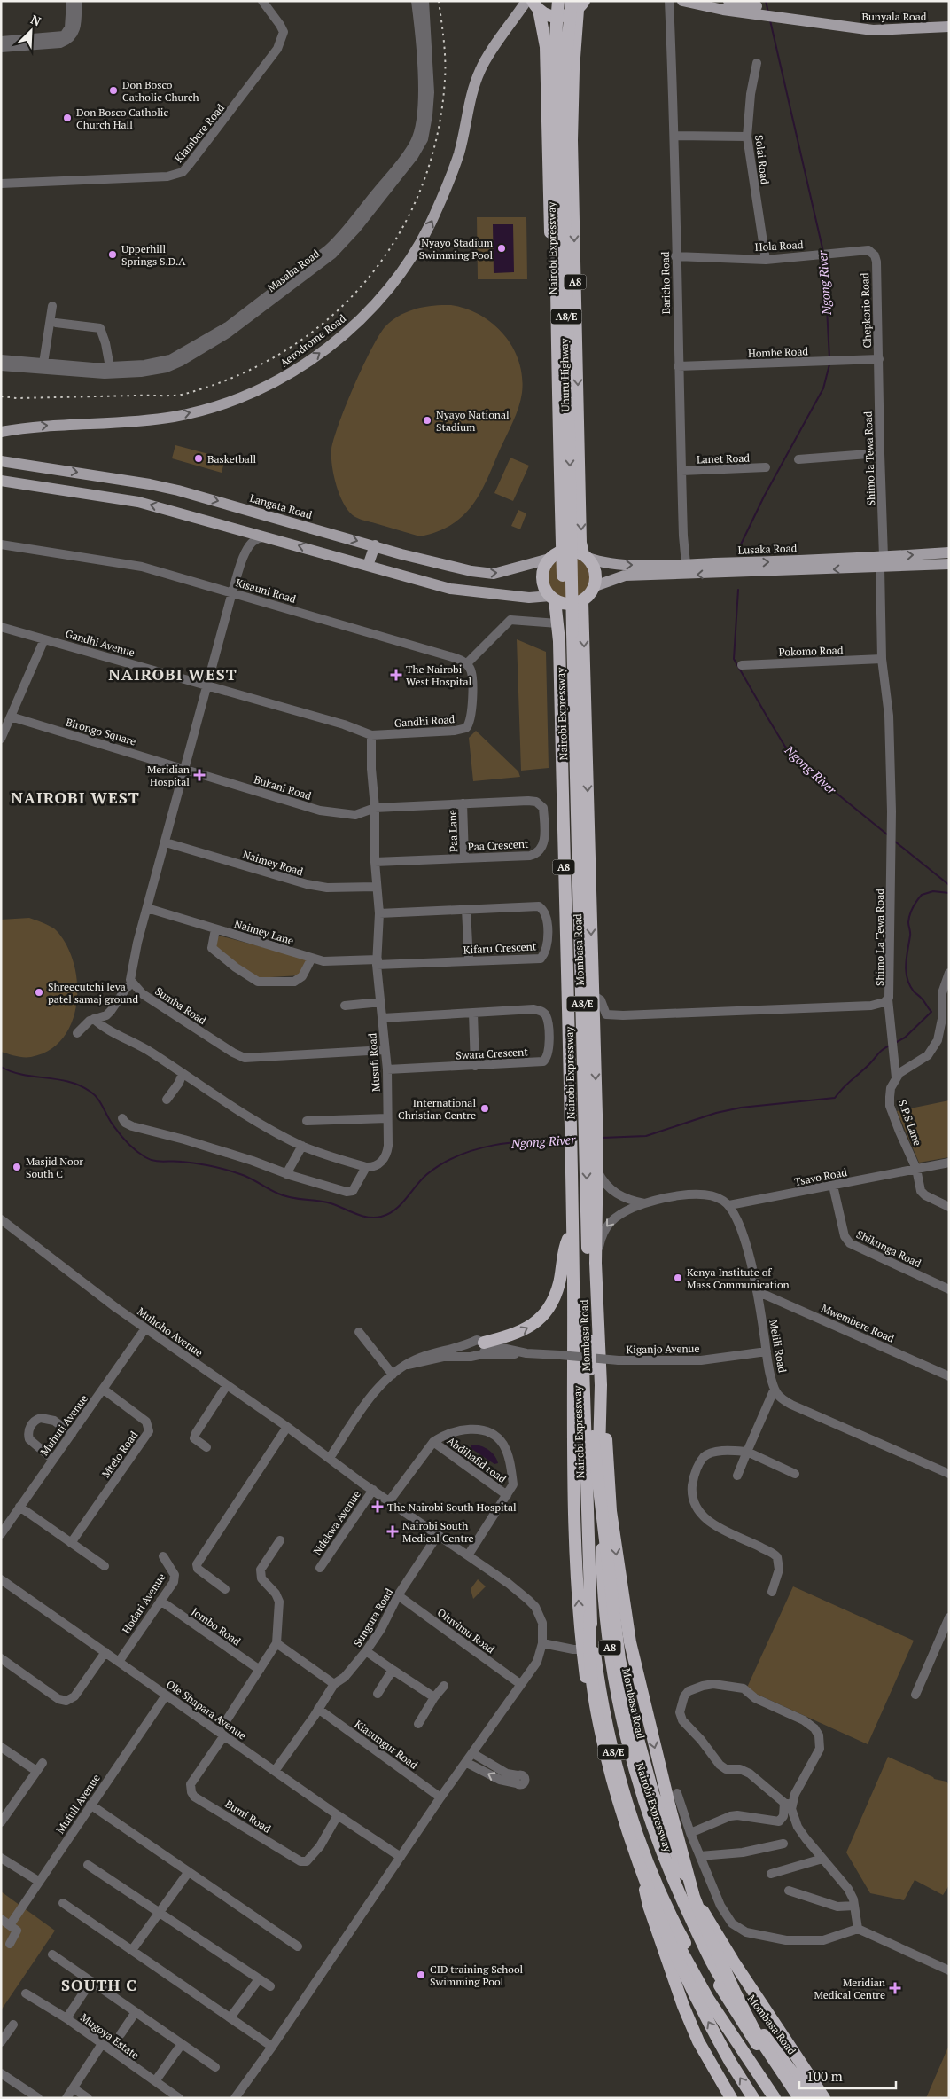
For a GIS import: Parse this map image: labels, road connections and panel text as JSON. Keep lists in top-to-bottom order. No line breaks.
{"streets":{"highway":["Nairobi Expressway","A8","A8/E","Uhuru Highway","Mombasa Road"],"main road":["Bunyala Road","Aerodrome Road","Langata Road","Lusaka Road"],"street":["Kiambere Road","Solai Road","Hola Road","Masaba Road","Baricho Road","Chepkorio Road","Hombe Road","Lanet Road","Shimo la Tewa Road","Kisauni Road","Gandhi Avenue","Pokomo Road","Gandhi Road","Birongo Square","Bukani Road","Paa Lane","Paa Crescent","Naimey Road","Naimey Lane","Shimo La Tewa Road","Kifaru Crescent","Sumba Road","Swara Crescent","Musufi Road","S.P.S Lane","Tsavo Road","Shikunga Road","Mwembere Road","Muhoho Avenue","Melili Road","Kiganjo Avenue","Muhuti Avenue","Mtelo Road","Abdihafid road","Ndekwa Avenue","Hodari Avenue","Sungura Road","Jombo Road","Oluvimu Road","Ole Shapara Avenue","Kiasungur Road","Mufuli Avenue","Bumi Road","Mugoya Estate"]},"crossings":[["Solai Road","Hola Road"],["Hola Road","Baricho Road"],["Hola Road","Chepkorio Road"],["Nairobi Expressway","A8"],["Nairobi Expressway","Uhuru Highway"],["A8","Uhuru Highway"],["A8","Langata Road"],["A8","Lusaka Road"],["A8","Mombasa Road"],["Baricho Road","Hombe Road"],["Baricho Road","Lanet Road"],["Baricho Road","Lusaka Road"],["Chepkorio Road","Hombe Road"],["Chepkorio Road","Shimo la Tewa Road"],["Hombe Road","Shimo la Tewa Road"],["Uhuru Highway","Langata Road"],["Uhuru Highway","Lusaka Road"],["Uhuru Highway","Mombasa Road"],["Shimo la Tewa Road","Lusaka Road"],["Shimo la Tewa Road","Shimo La Tewa Road"],["Langata Road","Lusaka Road"],["Langata Road","Mombasa Road"],["Lusaka Road","Shimo La Tewa Road"],["Lusaka Road","Mombasa Road"],["Kisauni Road","Gandhi Road"],["Gandhi Avenue","Gandhi Road"],["Gandhi Avenue","Musufi Road"],["Pokomo Road","Shimo La Tewa Road"],["Gandhi Road","Musufi Road"],["Birongo Square","Bukani Road"],["Bukani Road","Paa Crescent"],["Bukani Road","Musufi Road"],["Paa Lane","Paa Crescent"],["Paa Crescent","Musufi Road"],["Naimey Road","Musufi Road"],["Naimey Lane","Kifaru Crescent"],["Naimey Lane","Musufi Road"],["Shimo La Tewa Road","Mombasa Road"],["Kifaru Crescent","Musufi Road"],["Sumba Road","Musufi Road"],["Swara Crescent","Musufi Road"],["S.P.S Lane","Tsavo Road"],["Tsavo Road","Shikunga Road"],["Tsavo Road","Melili Road"],["Mwembere Road","Melili Road"],["Muhoho Avenue","Muhuti Avenue"],["Muhoho Avenue","Ndekwa Avenue"],["Muhoho Avenue","Sungura Road"],["Muhoho Avenue","Oluvimu Road"],["Muhoho Avenue","Ole Shapara Avenue"],["Muhoho Avenue","Kiasungur Road"],["Melili Road","Kiganjo Avenue"],["Muhuti Avenue","Mtelo Road"],["Hodari Avenue","Jombo Road"],["Hodari Avenue","Ole Shapara Avenue"],["Sungura Road","Oluvimu Road"],["Sungura Road","Ole Shapara Avenue"],["Sungura Road","Kiasungur Road"],["Ole Shapara Avenue","Mufuli Avenue"],["Ole Shapara Avenue","Bumi Road"]],"one_way":["Aerodrome Road"],"districts":["NAIROBI WEST","NAIROBI WEST","SOUTH C"],"water":["Ngong River"],"places":{"other":["Don Bosco Catholic Church","Don Bosco Catholic Church Hall","Nyayo Stadium Swimming Pool","Upperhill Springs S.D.A","Nyayo National Stadium","Basketball","Shreecutchi leva patel samaj ground","International Christian Centre","Masjid Noor South C","Kenya Institute of Mass Communication","CID training School Swimming Pool"],"health":["The Nairobi West Hospital","Meridian Hospital","The Nairobi South Hospital","Nairobi South Medical Centre","Meridian Medical Centre"]},"scale_bar":"100 m","north":"top right"}
